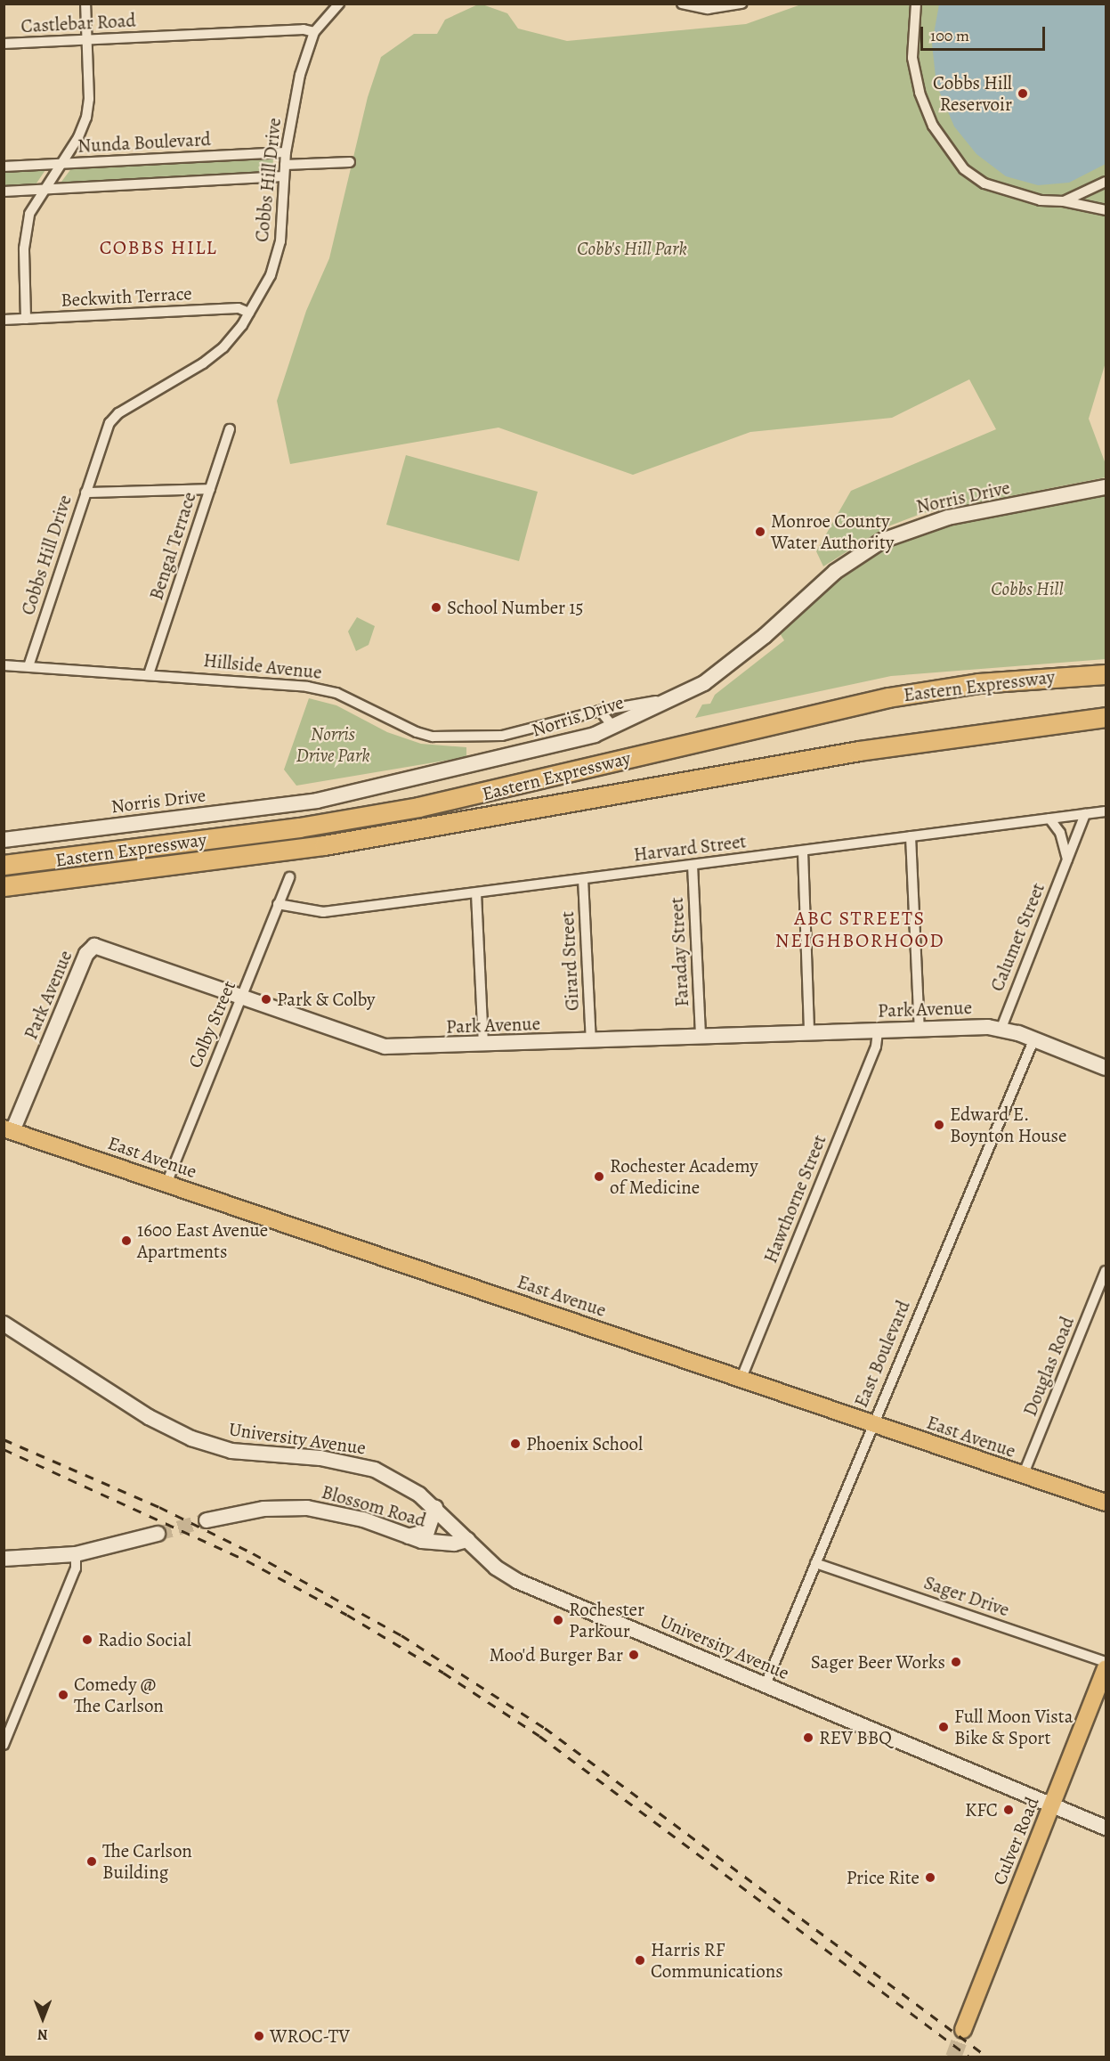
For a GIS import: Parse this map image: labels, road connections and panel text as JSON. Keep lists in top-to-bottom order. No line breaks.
{"streets":{"highway":["Eastern Expressway"],"main road":["East Avenue","Culver Road"],"street":["Castlebar Road","Nunda Boulevard","Cobbs Hill Drive","Beckwith Terrace","Norris Drive","Bengal Terrace","Hillside Avenue","Harvard Street","Calumet Street","Faraday Street","Girard Street","Park Avenue","Colby Street","Hawthorne Street","East Boulevard","Douglas Road","University Avenue","Blossom Road","Sager Drive"]},"crossings":[["Castlebar Road","Cobbs Hill Drive"],["Nunda Boulevard","Cobbs Hill Drive"],["Cobbs Hill Drive","Beckwith Terrace"],["Cobbs Hill Drive","Hillside Avenue"],["Norris Drive","Hillside Avenue"],["Bengal Terrace","Hillside Avenue"],["Harvard Street","Calumet Street"],["Harvard Street","Faraday Street"],["Harvard Street","Girard Street"],["Harvard Street","Colby Street"],["Calumet Street","Park Avenue"],["Faraday Street","Park Avenue"],["Girard Street","Park Avenue"],["Park Avenue","Colby Street"],["Park Avenue","East Avenue"],["Park Avenue","Hawthorne Street"],["Park Avenue","East Boulevard"],["Colby Street","East Avenue"],["East Avenue","Hawthorne Street"],["East Avenue","East Boulevard"],["East Avenue","Douglas Road"],["East Boulevard","University Avenue"],["East Boulevard","Sager Drive"],["University Avenue","Blossom Road"],["University Avenue","Culver Road"]],"districts":["COBBS HILL","ABC STREETS NEIGHBORHOOD"],"parks":["Cobb's Hill Park","Cobbs Hill","Norris Drive Park"],"places":["Cobbs Hill Reservoir","Monroe County Water Authority","School Number 15","Park & Colby","Edward E. Boynton House","Rochester Academy of Medicine","1600 East Avenue Apartments","Phoenix School","Rochester Parkour","Radio Social","Moo'd Burger Bar","Sager Beer Works","Comedy @ The Carlson","Full Moon Vista Bike & Sport","REV BBQ","KFC","The Carlson Building","Price Rite","Harris RF Communications","WROC-TV"],"scale_bar":"100 m","north":"bottom"}
